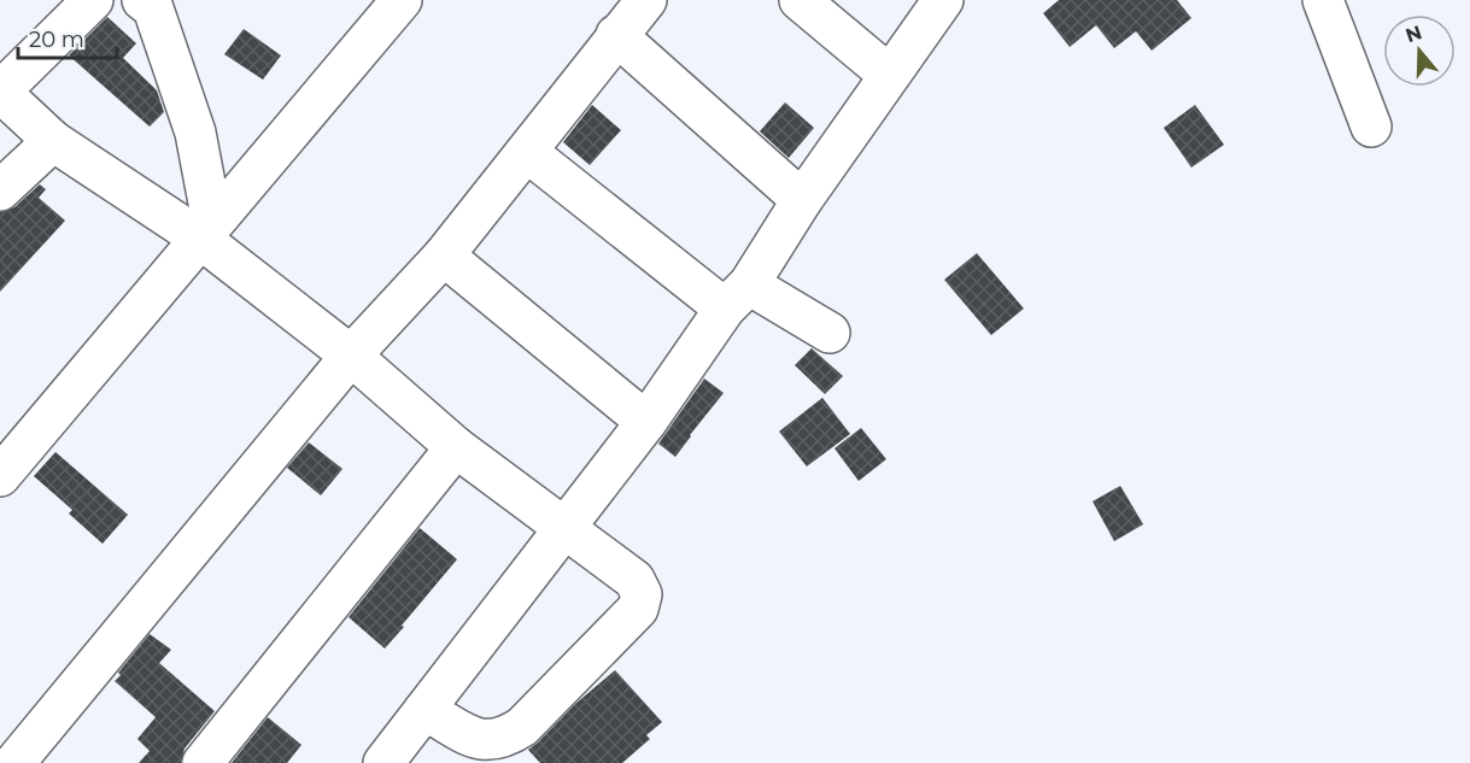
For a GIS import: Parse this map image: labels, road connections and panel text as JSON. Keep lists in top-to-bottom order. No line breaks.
{"scale_bar":"20 m","north":"top"}
